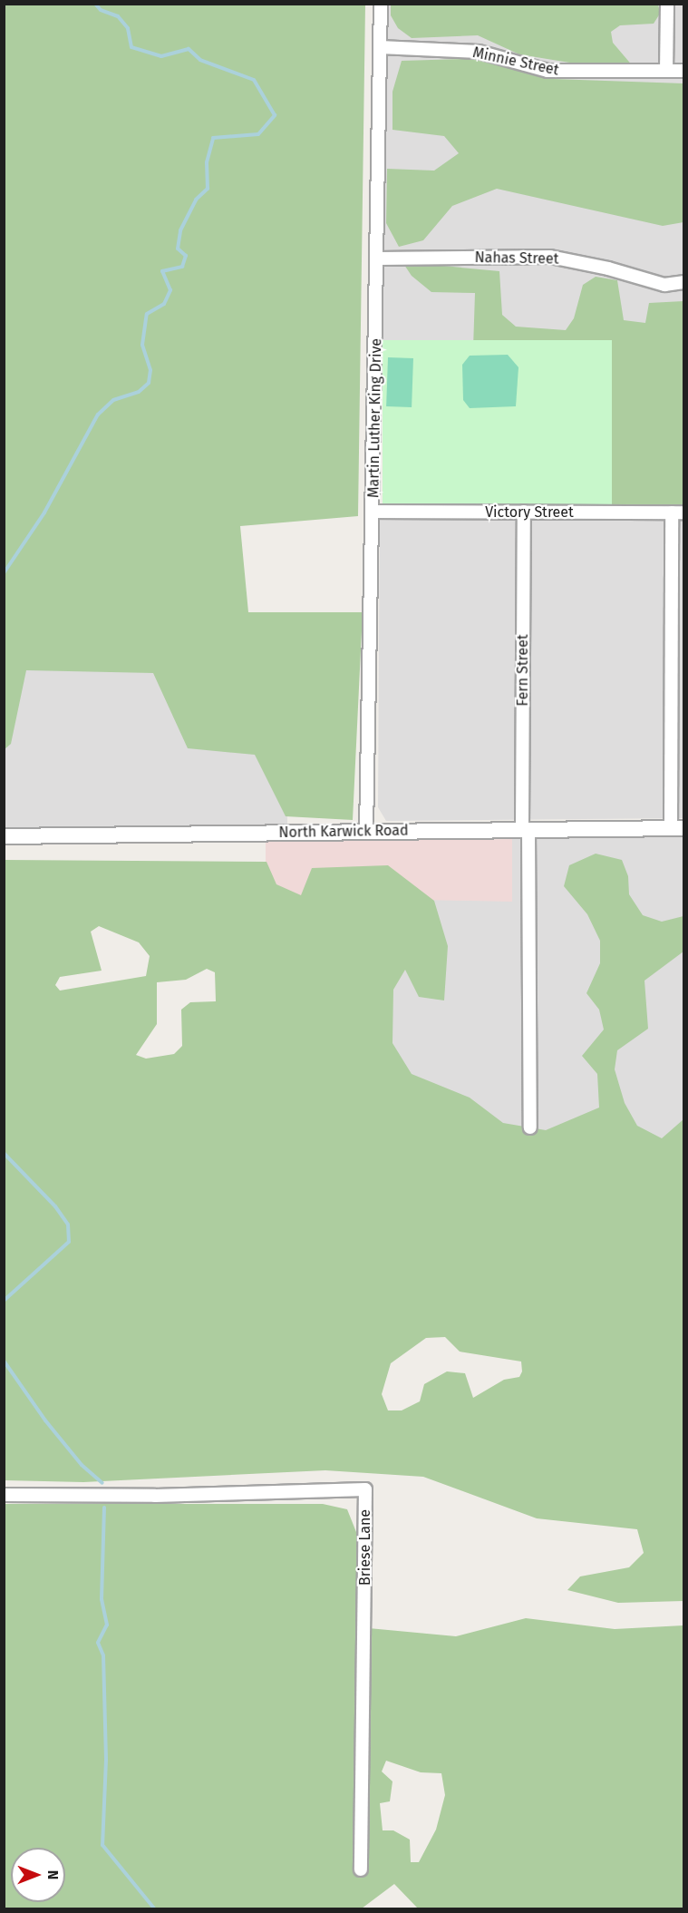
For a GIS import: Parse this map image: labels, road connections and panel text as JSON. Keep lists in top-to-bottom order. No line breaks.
{"streets":{"street":["Minnie Street","Nahas Street","Martin Luther King Drive","Victory Street","Fern Street","North Karwick Road","Briese Lane"]},"crossings":[["Minnie Street","Martin Luther King Drive"],["Nahas Street","Martin Luther King Drive"],["Martin Luther King Drive","Victory Street"],["Martin Luther King Drive","North Karwick Road"],["Victory Street","Fern Street"],["Fern Street","North Karwick Road"]],"north":"right"}
